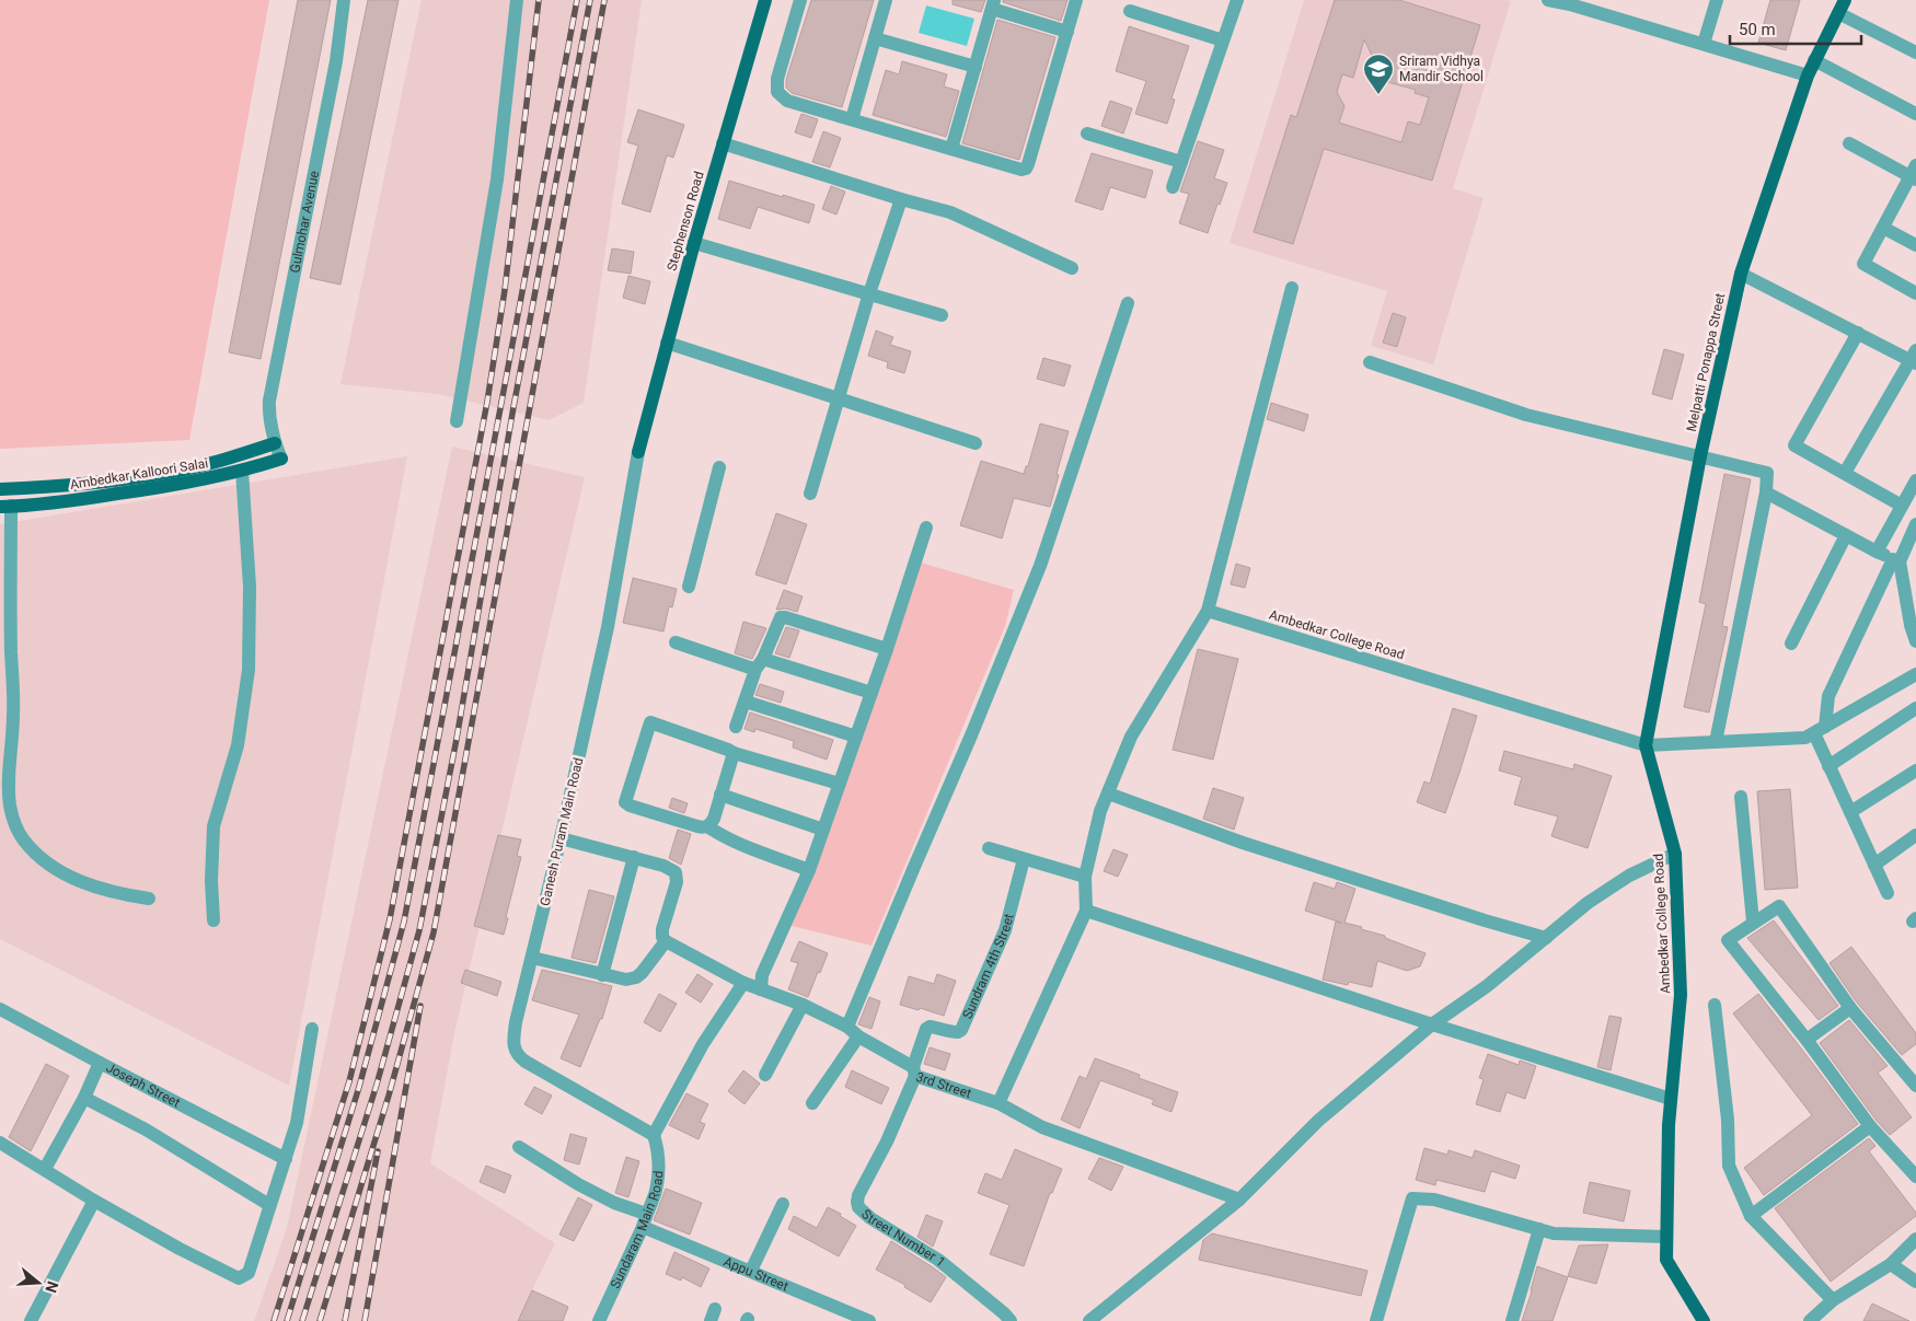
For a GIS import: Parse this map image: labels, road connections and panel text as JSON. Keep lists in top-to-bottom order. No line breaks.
{"streets":{"main road":["Stephenson Road","Melpatti Ponappa Street","Ambedkar Kalloori Salai","Ambedkar College Road"],"street":["Gulmohar Avenue","Ganesh Puram Main Road","Sundram 4th Street","3rd Street","Joseph Street","Sundaram Main Road","Street Number 1","Appu Street"]},"crossings":[["Stephenson Road","Ganesh Puram Main Road"],["Gulmohar Avenue","Ambedkar Kalloori Salai"],["Melpatti Ponappa Street","Ambedkar College Road"],["Ganesh Puram Main Road","Sundaram Main Road"],["Sundram 4th Street","3rd Street"],["Sundram 4th Street","Street Number 1"],["3rd Street","Street Number 1"],["Sundaram Main Road","Appu Street"]],"places":{"school or university":["Sriram Vidhya Mandir School"]},"scale_bar":"50 m","north":"right"}
